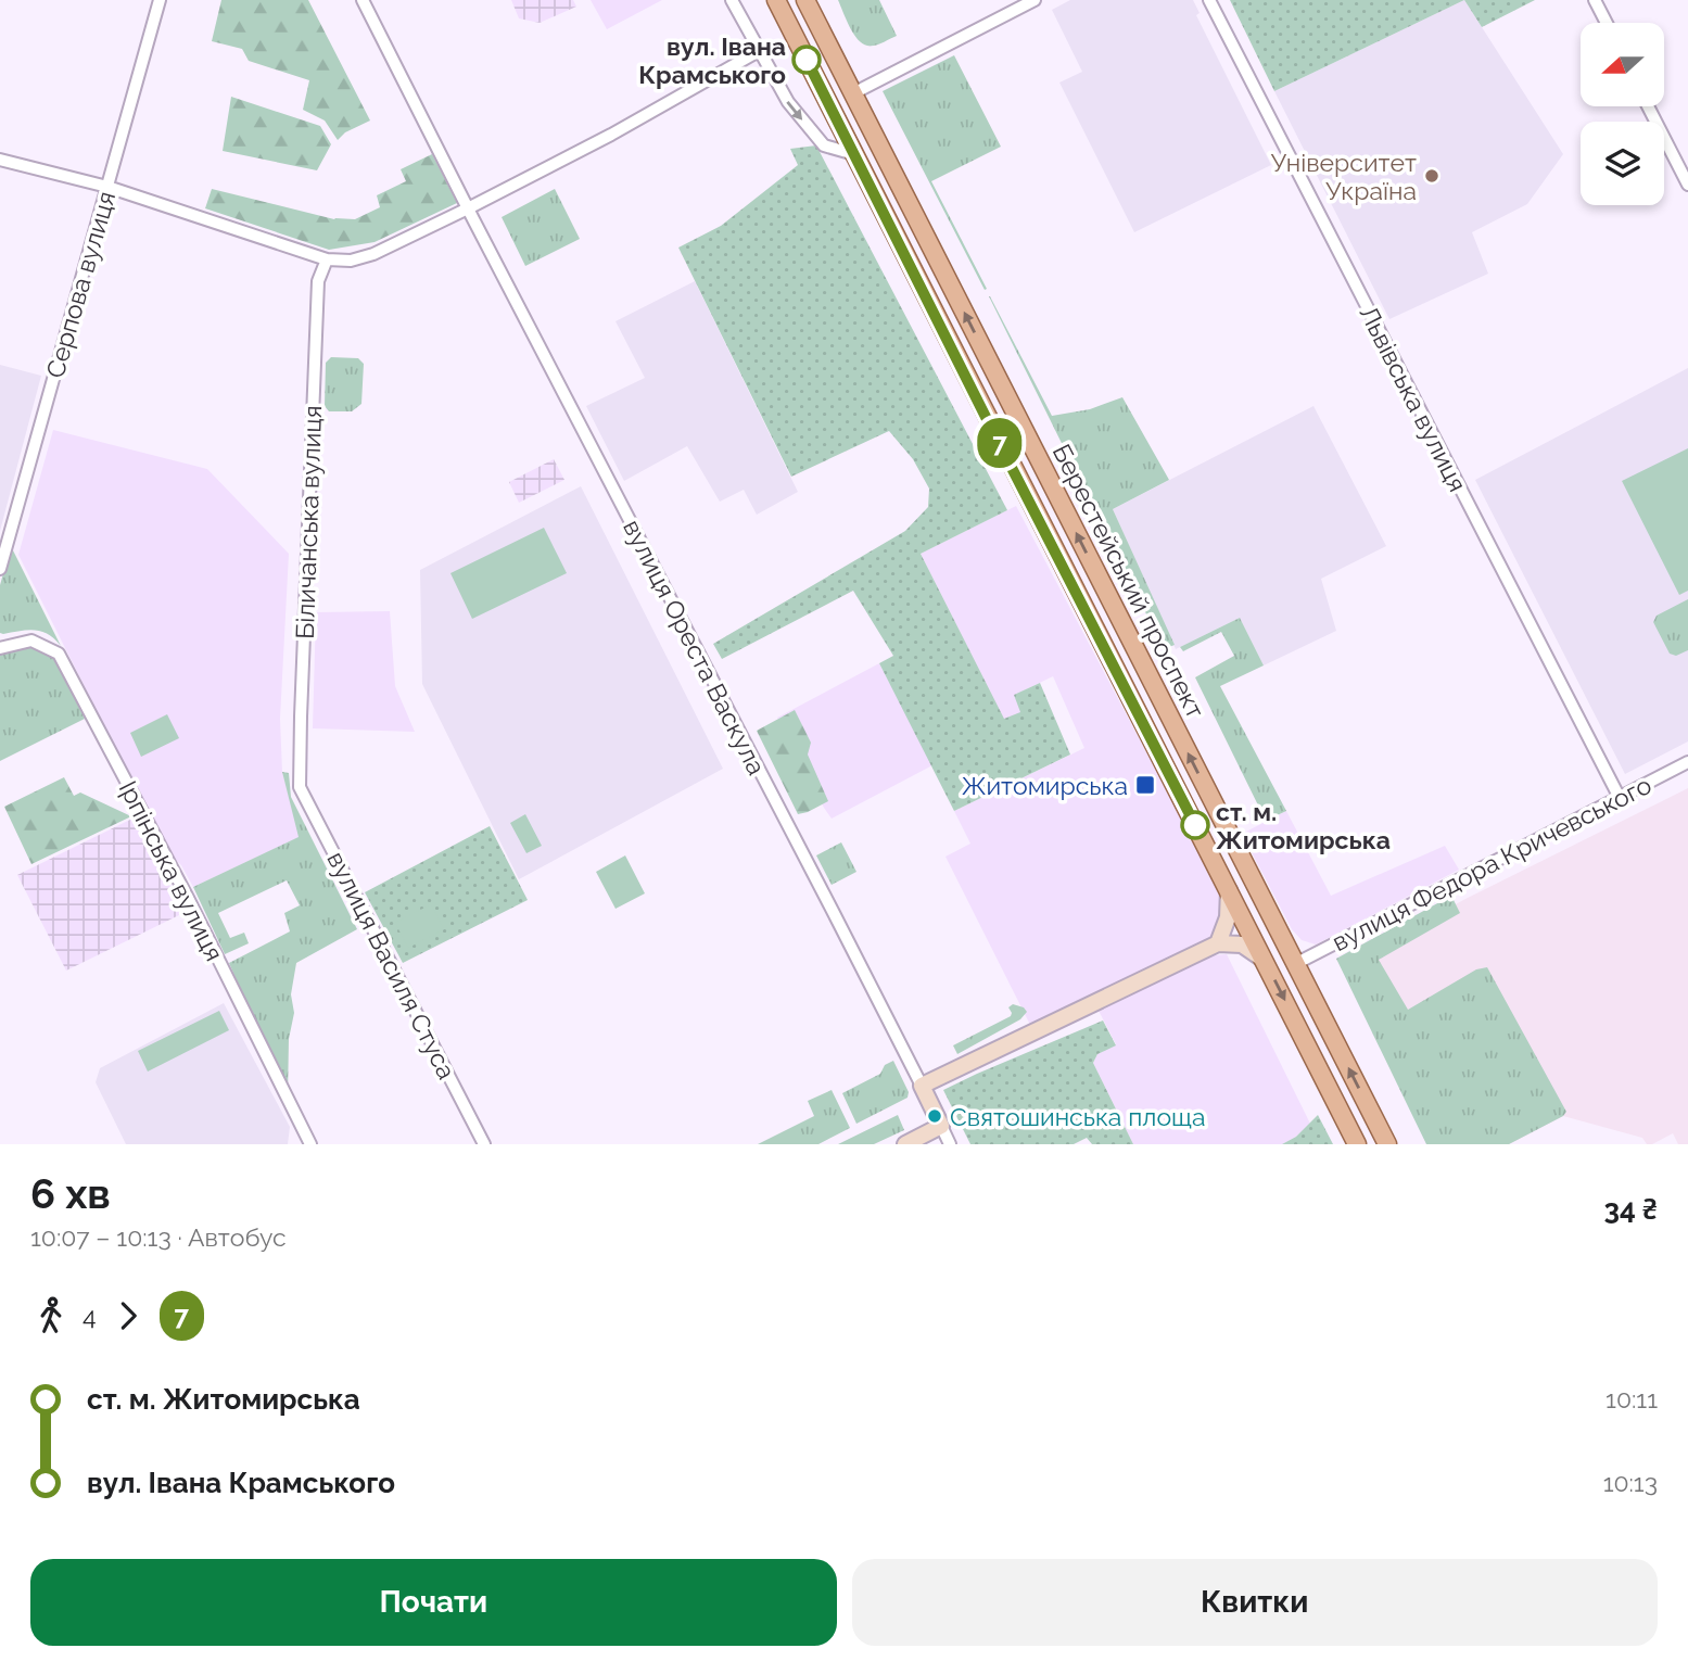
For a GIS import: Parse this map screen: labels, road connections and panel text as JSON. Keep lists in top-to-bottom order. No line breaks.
{"streets":{"main road":["Берестейський проспект"],"street":["Серпова вулиця","Львівська вулиця","Біличанська вулиця","вулиця Ореста Васкула","вулиця Федора Кричевського","Ірпінська вулиця","вулиця Василя Стуса"]},"crossings":[["Львівська вулиця","вулиця Федора Кричевського"],["Біличанська вулиця","вулиця Василя Стуса"],["Берестейський проспект","вулиця Федора Кричевського"]],"places":{"other":["вул. Івана Крамського","Університет Україна","ст. м. Житомирська","Святошинська площа"],"transit":["Житомирська"]},"lines":["bus line 7"],"north":"left","page":{"on_map":"7","heading":["6 хв","10:07 – 10:13 · Автобус","34 ₴"],"legs":["4","7"],"list":[{"name":"ст. м. Житомирська","value":"10:11"},{"name":"вул. Івана Крамського","value":"10:13"}],"buttons":["Почати","Квитки"]}}
